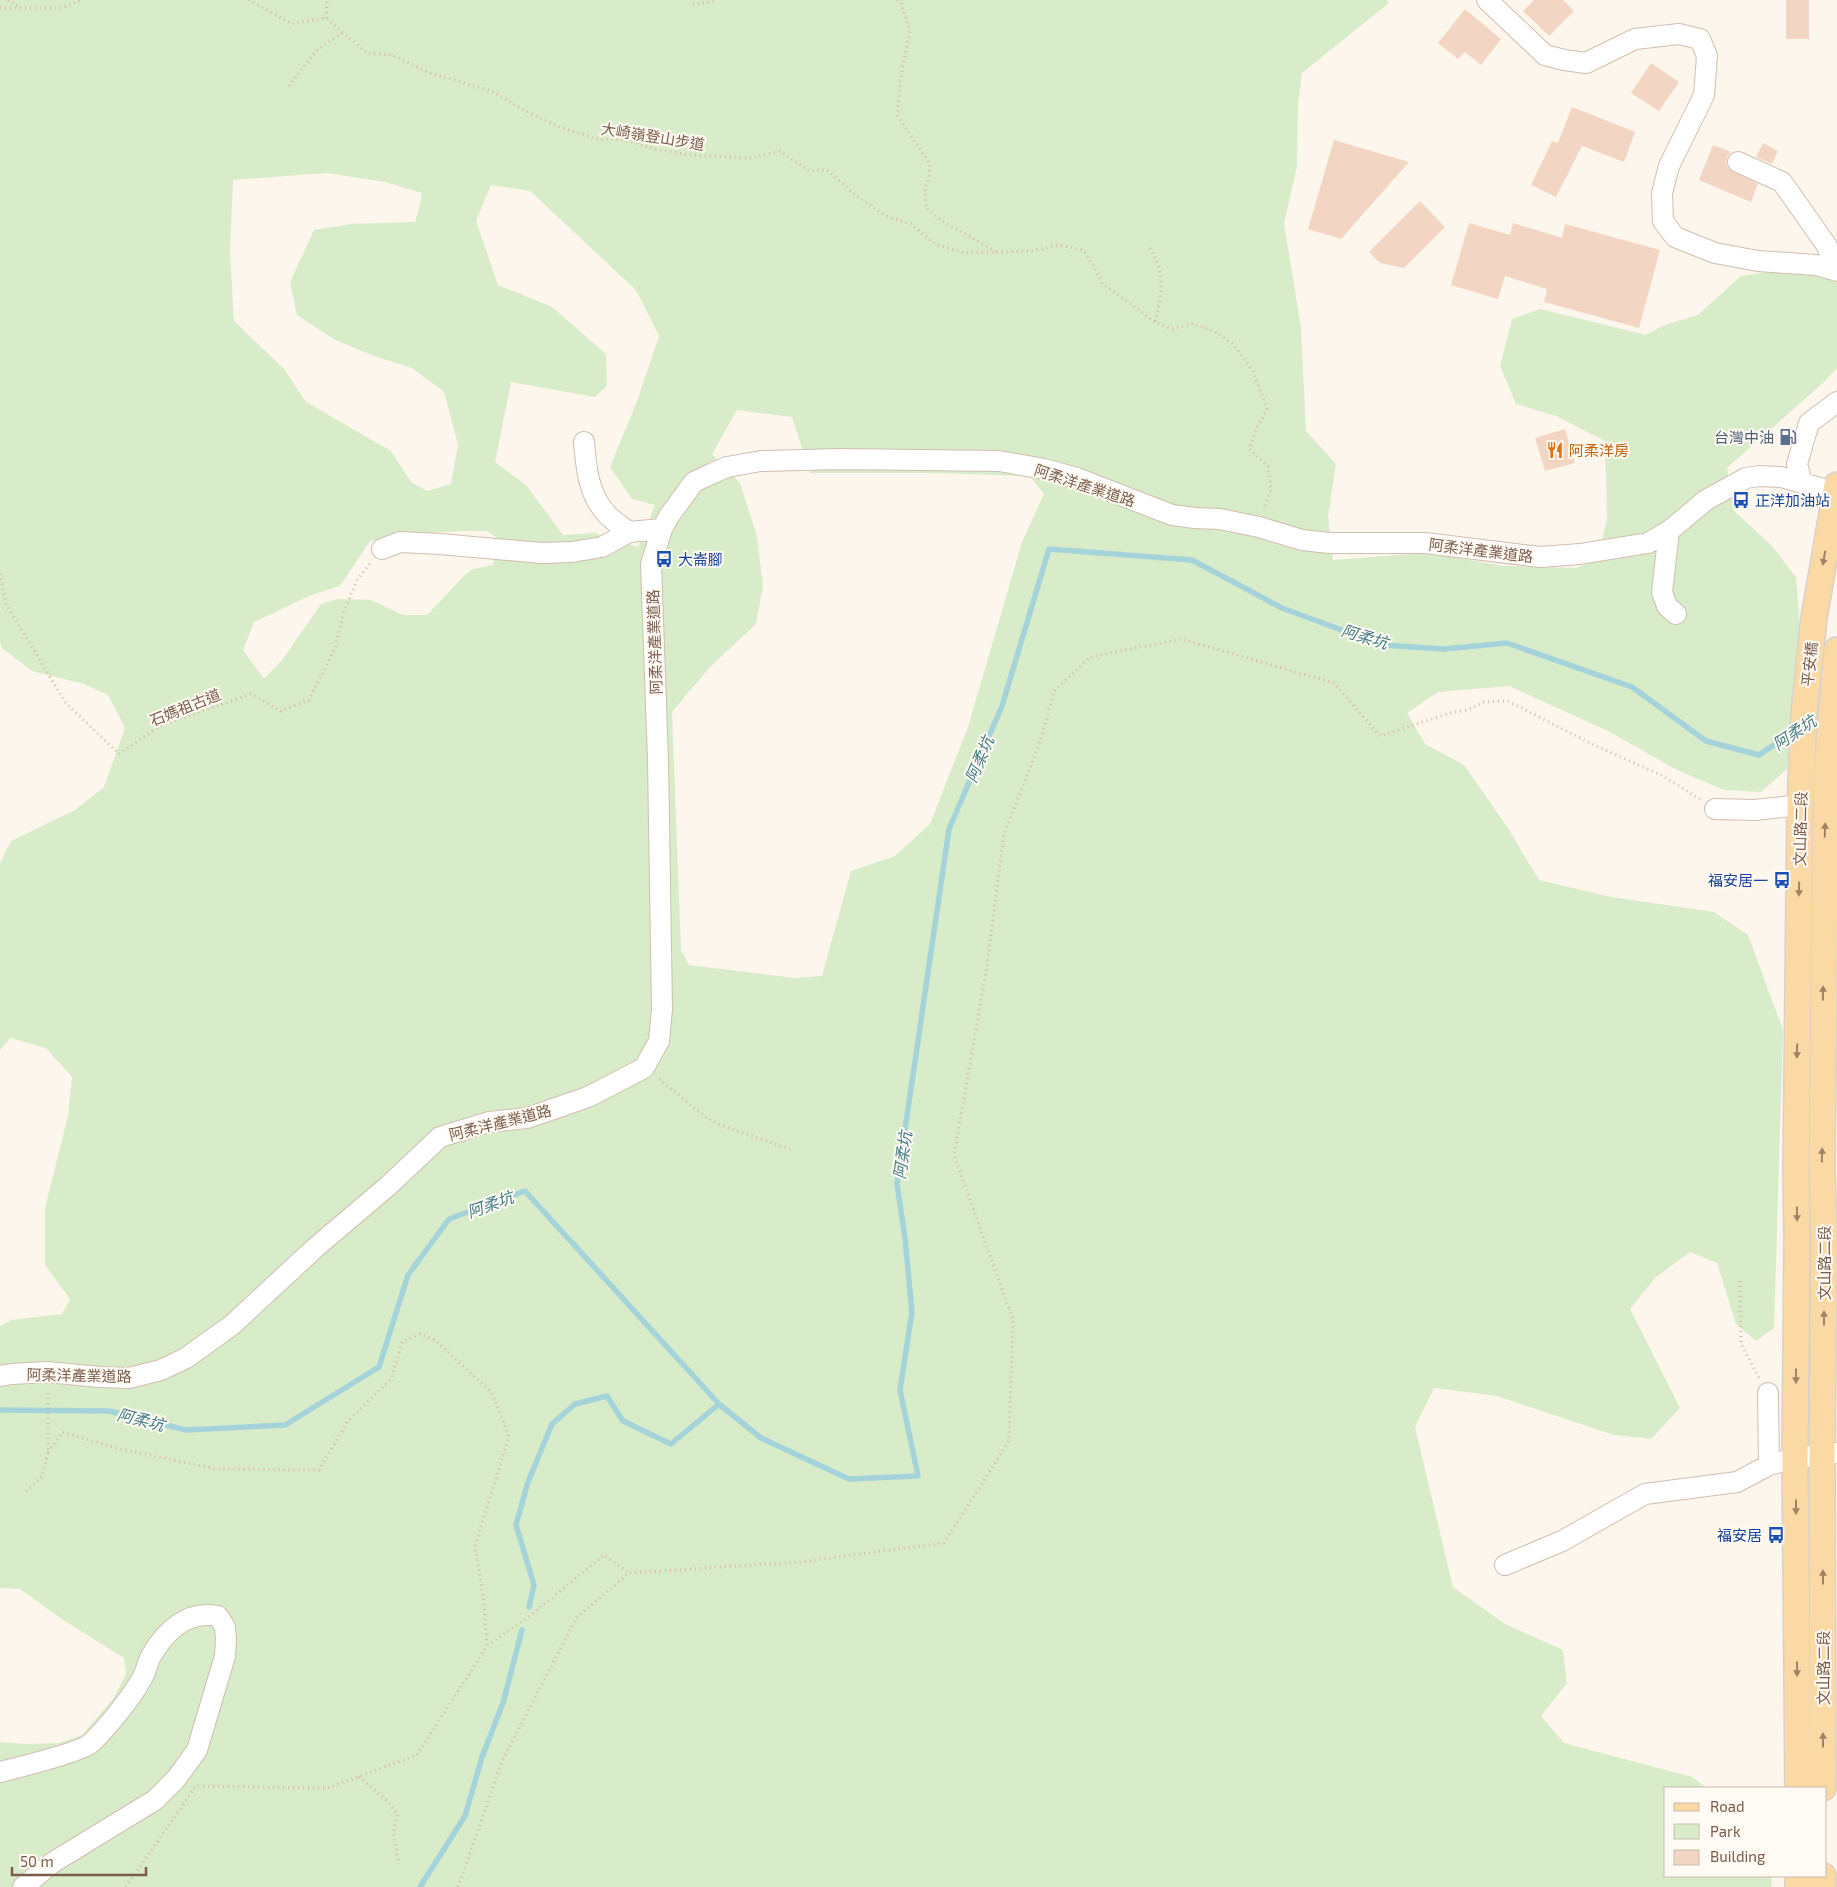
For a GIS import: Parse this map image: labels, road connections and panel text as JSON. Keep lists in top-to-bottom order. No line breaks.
{"streets":{"main road":["平安橋","文山路二段"],"street":["阿柔洋產業道路"],"path":["大崎嶺登山步道","石媽祖古道"]},"crossings":[["大崎嶺登山步道","阿柔洋產業道路"],["阿柔洋產業道路","平安橋"],["平安橋","文山路二段"]],"water":["阿柔坑"],"places":{"fuel station":["台灣中油"],"restaurant":["阿柔洋房"],"bus stop":["正洋加油站","大崙腳","福安居一","福安居"]},"legend":["Road","Park","Building"],"scale_bar":"50 m"}
